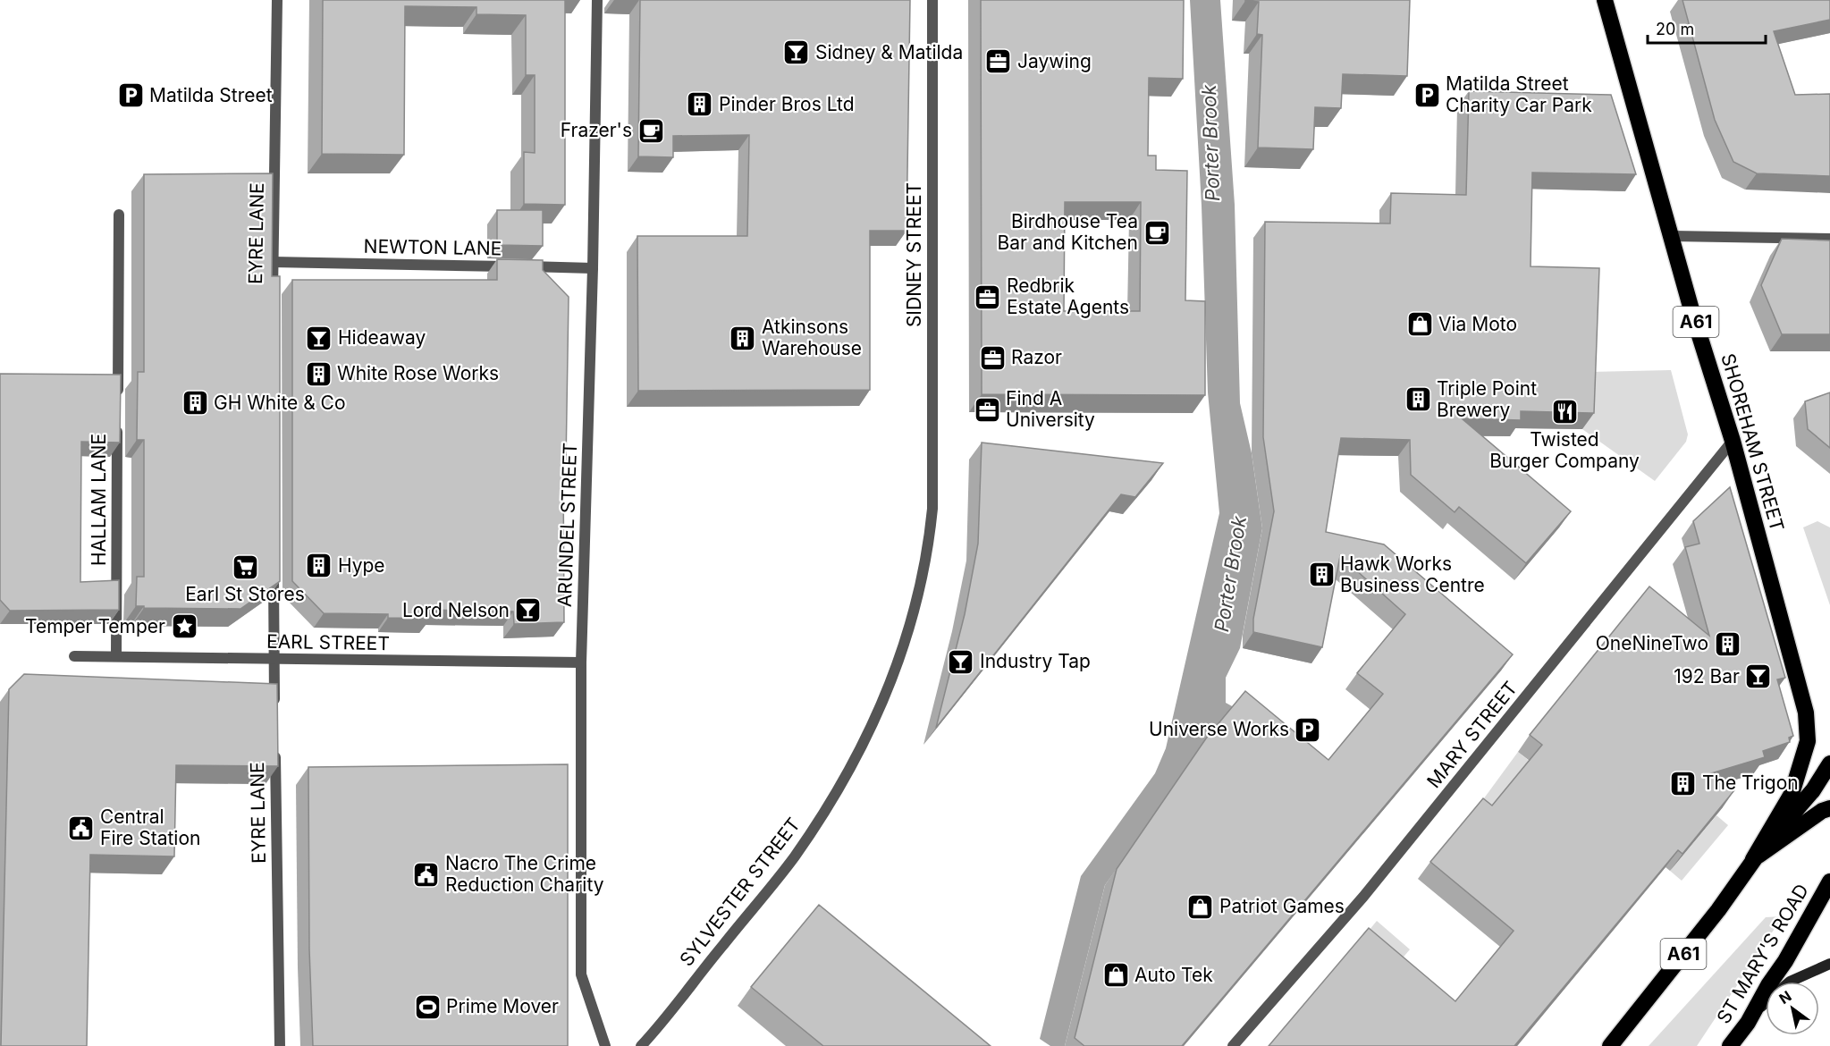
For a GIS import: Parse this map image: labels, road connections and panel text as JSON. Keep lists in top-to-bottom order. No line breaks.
{"streets":{"highway":["A61","SHOREHAM STREET","ST MARY'S ROAD"],"street":["EYRE LANE","NEWTON LANE","SIDNEY STREET","HALLAM LANE","ARUNDEL STREET","EARL STREET","MARY STREET","SYLVESTER STREET"]},"crossings":[["EYRE LANE","NEWTON LANE"],["NEWTON LANE","ARUNDEL STREET"],["SIDNEY STREET","SYLVESTER STREET"],["A61","SHOREHAM STREET"],["SHOREHAM STREET","MARY STREET"],["HALLAM LANE","EARL STREET"],["ARUNDEL STREET","EARL STREET"]],"water":["Porter Brook"],"places":{"bar":["Sidney & Matilda","Hideaway","Lord Nelson","Industry Tap","192 Bar"],"office":["Jaywing","Redbrik Estate Agents","Razor","Find A University"],"parking":["Matilda Street Charity Car Park","Matilda Street","Universe Works"],"building":["Pinder Bros Ltd","Atkinsons Warehouse","White Rose Works","Triple Point Brewery","GH White & Co","Hype","Hawk Works Business Centre","OneNineTwo","The Trigon"],"cafe":["Frazer's","Birdhouse Tea Bar and Kitchen"],"shop":["Via Moto","Patriot Games","Auto Tek"],"restaurant":["Twisted Burger Company"],"supermarket":["Earl St Stores"],"place":["Temper Temper"],"public building":["Central Fire Station","Nacro The Crime Reduction Charity"],"sports":["Prime Mover"]},"scale_bar":"20 m","north":"top left"}
